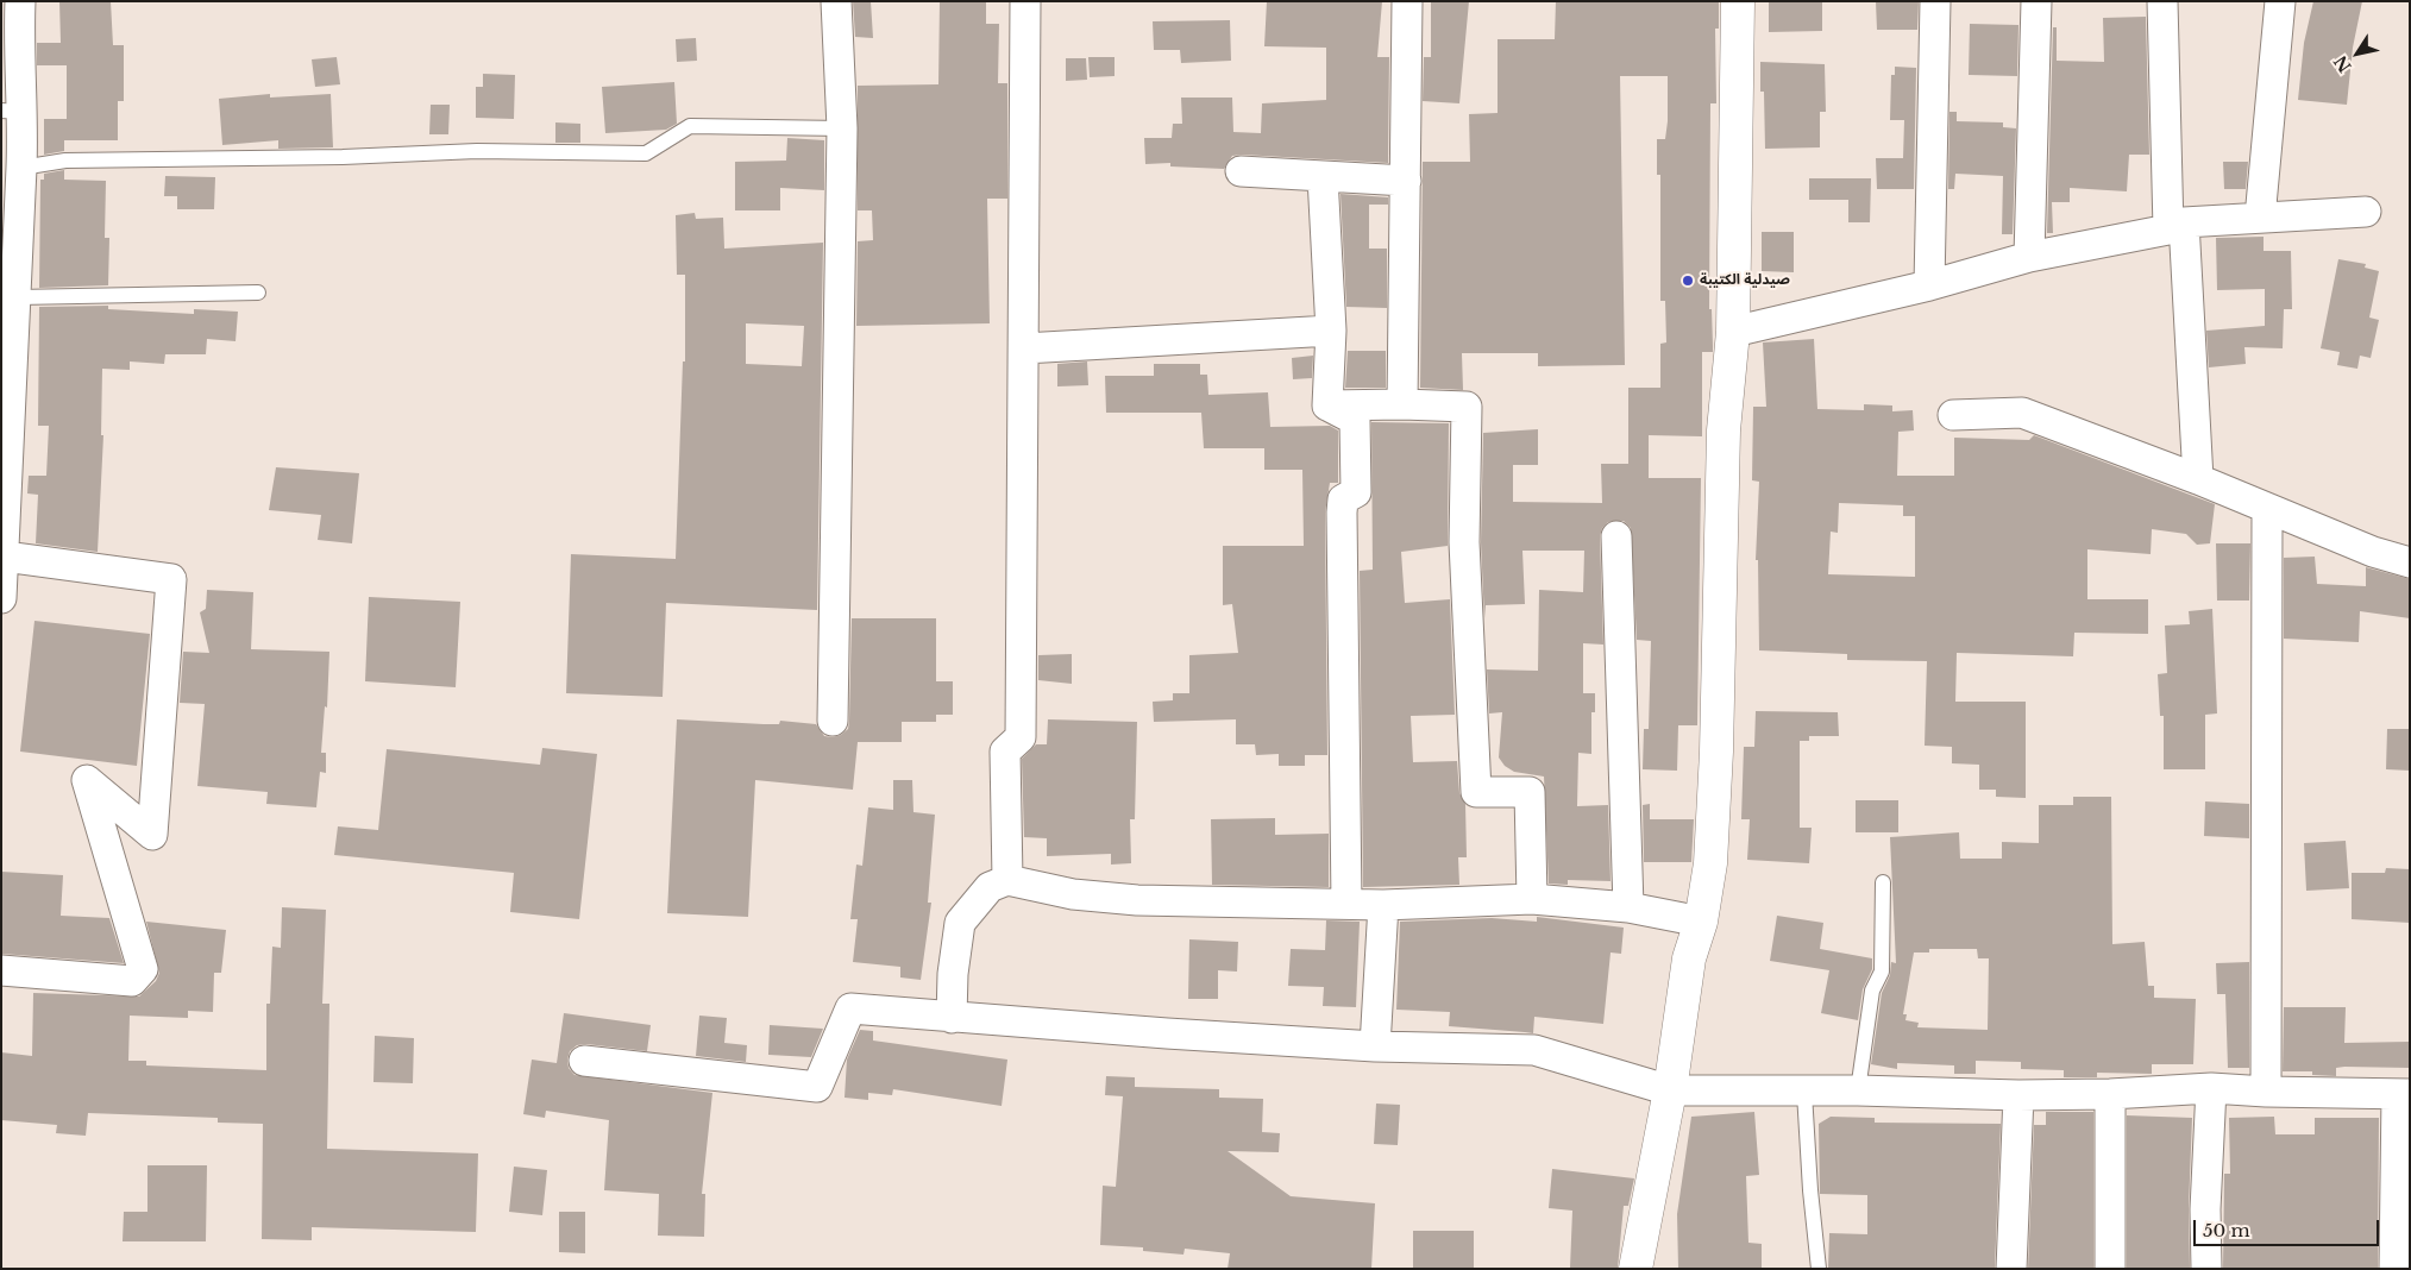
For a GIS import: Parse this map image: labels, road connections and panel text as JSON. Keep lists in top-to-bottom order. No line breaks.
{"places":["صيدلية الكتيبة"],"scale_bar":"50 m","north":"bottom left"}
